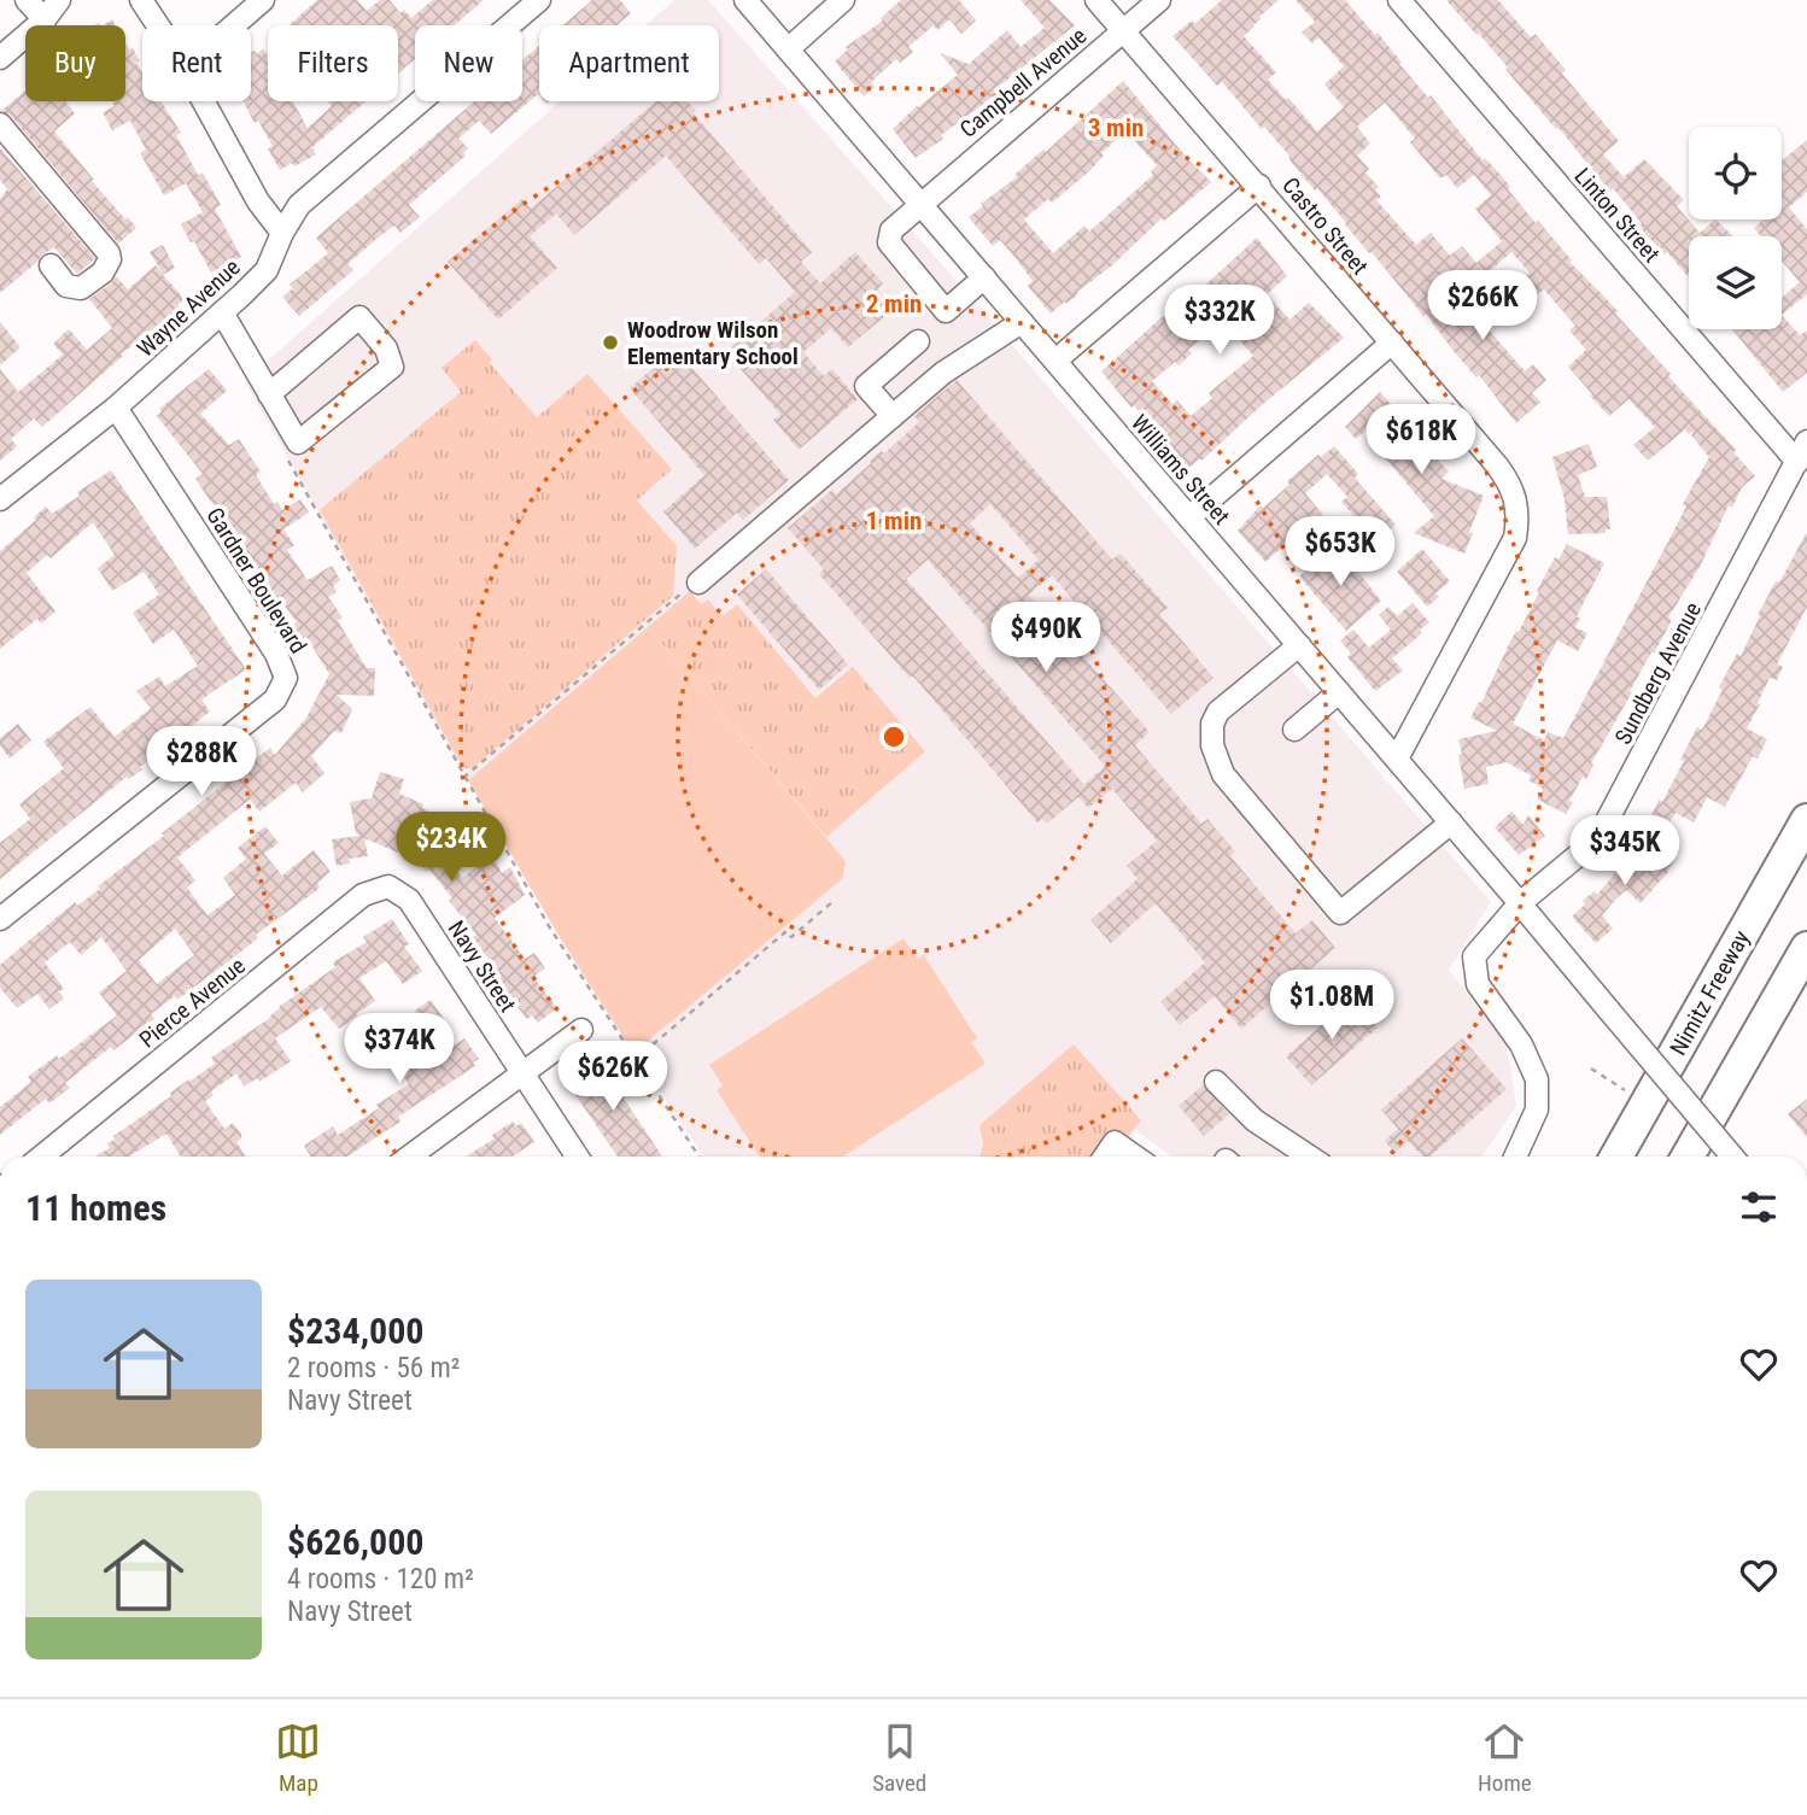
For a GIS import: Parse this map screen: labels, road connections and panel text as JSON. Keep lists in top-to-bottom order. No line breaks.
{"streets":{"highway":["Nimitz Freeway"],"street":["Campbell Avenue","Linton Street","Castro Street","Wayne Avenue","Williams Street","Gardner Boulevard","Sundberg Avenue","Navy Street","Pierce Avenue"]},"crossings":[["Campbell Avenue","Castro Street"],["Campbell Avenue","Williams Street"],["Linton Street","Sundberg Avenue"],["Castro Street","Williams Street"],["Wayne Avenue","Gardner Boulevard"],["Williams Street","Sundberg Avenue"],["Navy Street","Pierce Avenue"]],"places":["Woodrow Wilson Elementary School"],"page":{"chip":["Buy","Rent","Filters","New","Apartment"],"price":["$266K","$332K","$618K","$653K","$490K","$288K","$234K","$345K","$1.08M","$374K","$626K"],"heading":"11 homes","list":[{"name":"$234,000","note":"2 rooms · 56 m² · Navy Street"},{"name":"$626,000","note":"4 rooms · 120 m² · Navy Street"}],"tabs":["Map","Saved","Home"]},"rings":["3 min","2 min","1 min"]}
